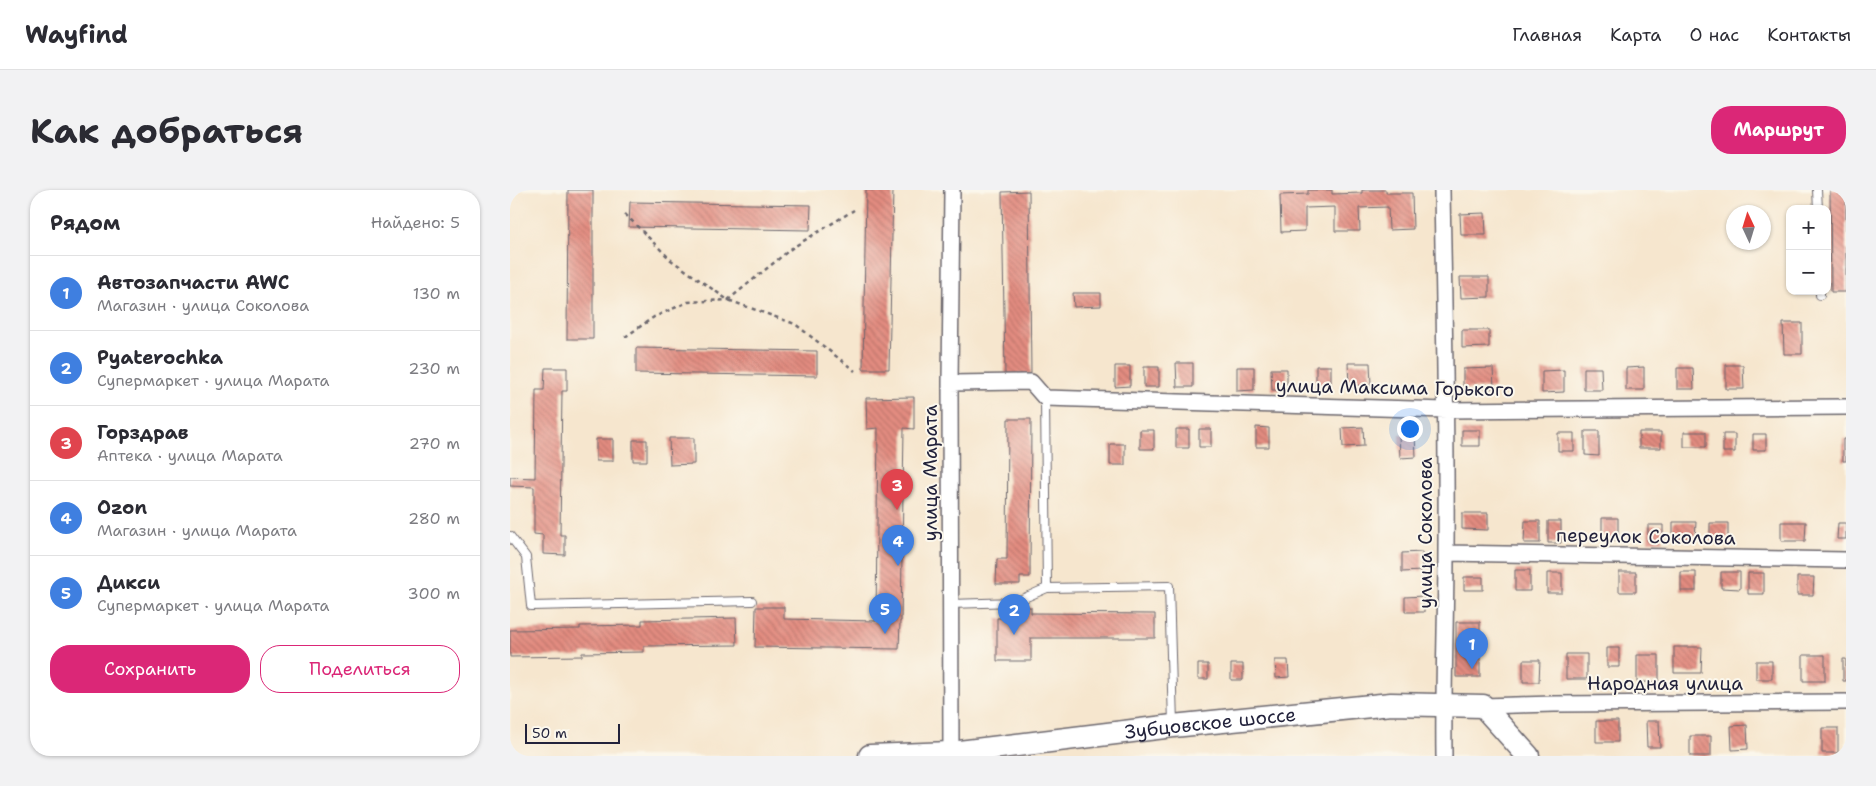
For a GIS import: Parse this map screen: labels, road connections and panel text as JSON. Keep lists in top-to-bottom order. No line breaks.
{"streets":{"main road":["Зубцовское шоссе"],"street":["улица Максима Горького","улица Марата","улица Соколова","переулок Соколова","Народная улица"]},"crossings":[["улица Максима Горького","улица Соколова"],["улица Марата","Зубцовское шоссе"],["улица Соколова","переулок Соколова"],["улица Соколова","Зубцовское шоссе"],["Народная улица","Зубцовское шоссе"]],"scale_bar":"50 m","north":"top","page":{"header":"Wayfind","nav":["Главная","Карта","О нас","Контакты"],"buttons":["Маршрут",["Сохранить","Поделиться"]],"title":"Как добраться","heading":["Рядом","Найдено: 5"],"map_buttons":["+","−"],"list":[{"mark":"1","name":"Автозапчасти AWC","note":"Магазин · улица Соколова","value":"130 m"},{"mark":"2","name":"Pyaterochka","note":"Супермаркет · улица Марата","value":"230 m"},{"mark":"3","name":"Горздрав","note":"Аптека · улица Марата","value":"270 m"},{"mark":"4","name":"Ozon","note":"Магазин · улица Марата","value":"280 m"},{"mark":"5","name":"Дикси","note":"Супермаркет · улица Марата","value":"300 m"}],"pins":["3","4","5","2","1"],"scale":"50 m"}}
